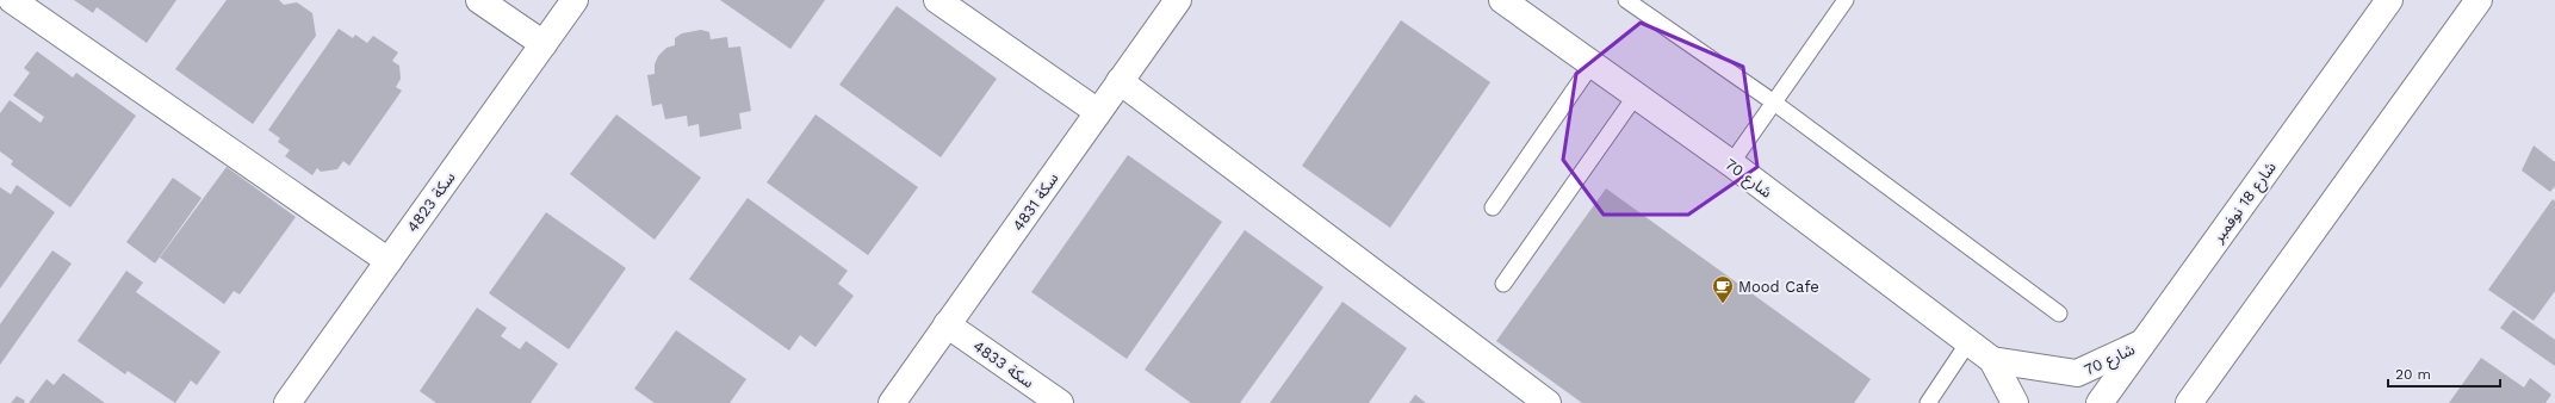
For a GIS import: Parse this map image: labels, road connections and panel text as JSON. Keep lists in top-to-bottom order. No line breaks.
{"streets":{"street":["شارع 70","سكة 4823","سكة 4831","شارع 18 نوفمبر","سكة 4833"]},"crossings":[["شارع 70","شارع 18 نوفمبر"],["سكة 4831","سكة 4833"]],"places":{"cafe":["Mood Cafe"]},"scale_bar":"20 m"}
